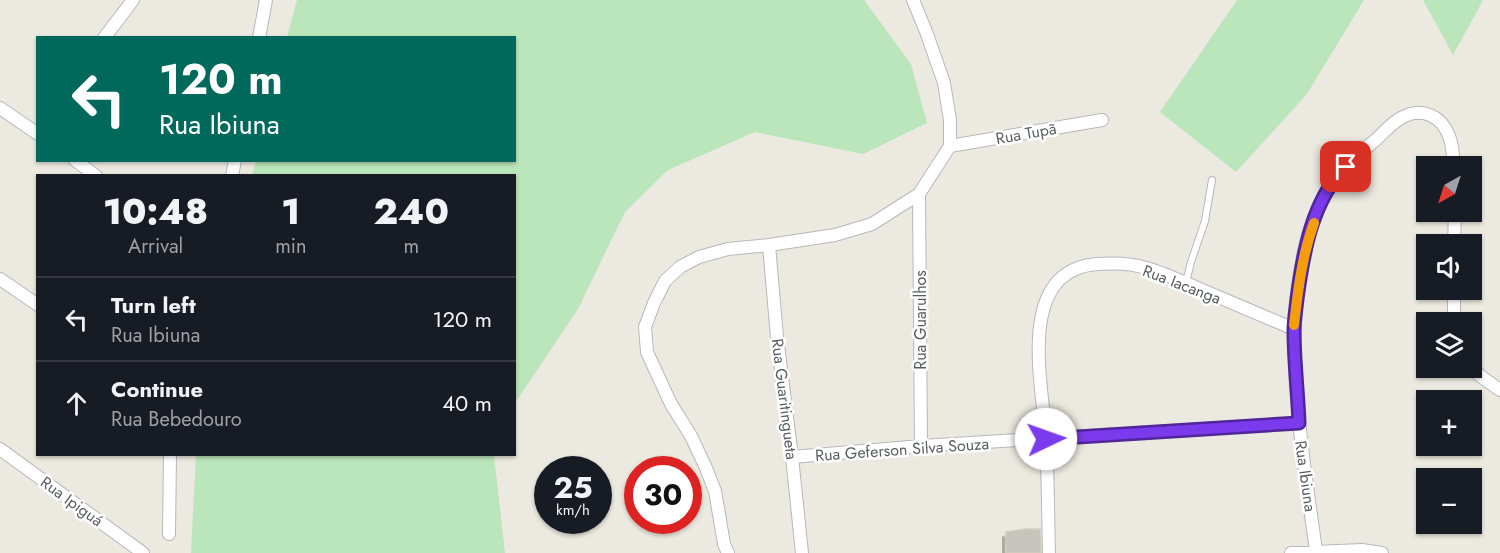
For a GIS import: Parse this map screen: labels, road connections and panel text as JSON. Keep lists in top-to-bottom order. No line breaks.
{"streets":{"street":["Rua Tupã","Rua Iacanga","Rua Guarulhos","Rua Guaritingueta","Rua Geferson Silva Souza","Rua Ibiuna","Rua Ipiguá"]},"crossings":[["Rua Iacanga","Rua Geferson Silva Souza"],["Rua Iacanga","Rua Ibiuna"],["Rua Guarulhos","Rua Geferson Silva Souza"],["Rua Guaritingueta","Rua Geferson Silva Souza"],["Rua Geferson Silva Souza","Rua Ibiuna"]],"north":"bottom left","page":{"turn":["120 m","Rua Ibiuna"],"map_buttons":["+","−"],"eta":["10:48","Arrival","1","min","240","m"],"list":[{"name":"Turn left","note":"Rua Ibiuna","value":"120 m"},{"name":"Continue","note":"Rua Bebedouro","value":"40 m"}],"speed":"25 km/h","limit":"30"}}
